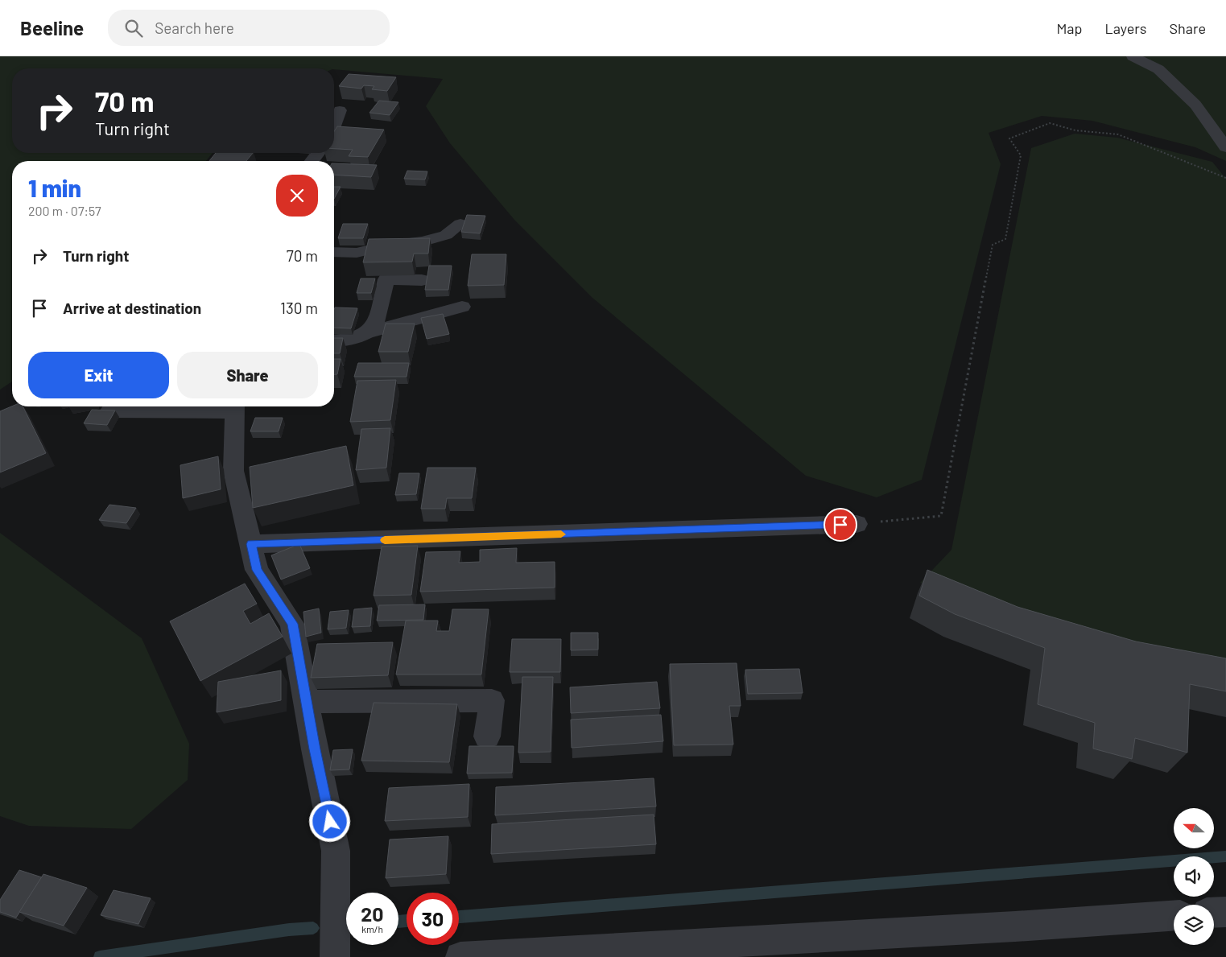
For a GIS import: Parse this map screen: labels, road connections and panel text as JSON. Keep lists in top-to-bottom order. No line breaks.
{"north":"left","page":{"header":"Beeline","search":"Search here","nav":["Map","Layers","Share"],"turn":["70 m","Turn right"],"heading":["1 min","200 m · 07:57"],"list":[{"name":"Turn right","value":"70 m"},{"name":"Arrive at destination","value":"130 m"}],"buttons":["Exit","Share"],"speed":"20 km/h","limit":"30"}}
